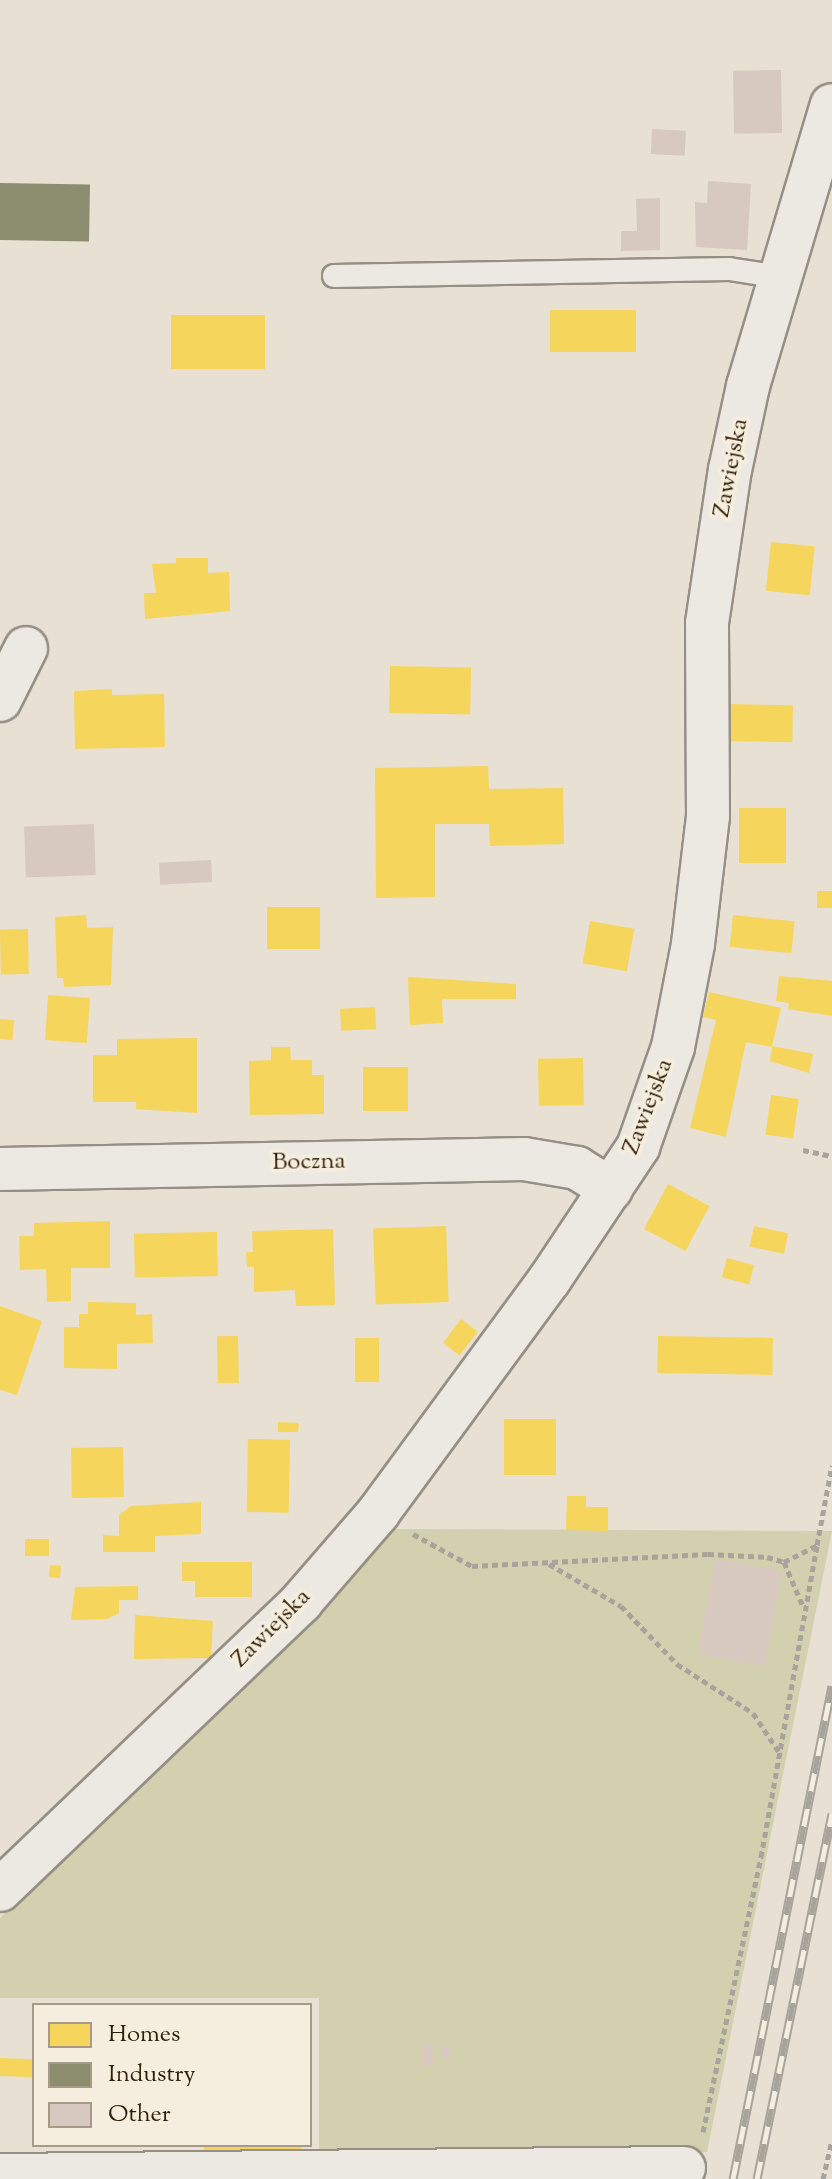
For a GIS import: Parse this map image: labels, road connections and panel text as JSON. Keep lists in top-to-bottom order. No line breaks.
{"streets":{"street":["Zawiejska","Boczna"]},"crossings":[["Zawiejska","Boczna"]],"legend":["Homes","Industry","Other"]}
